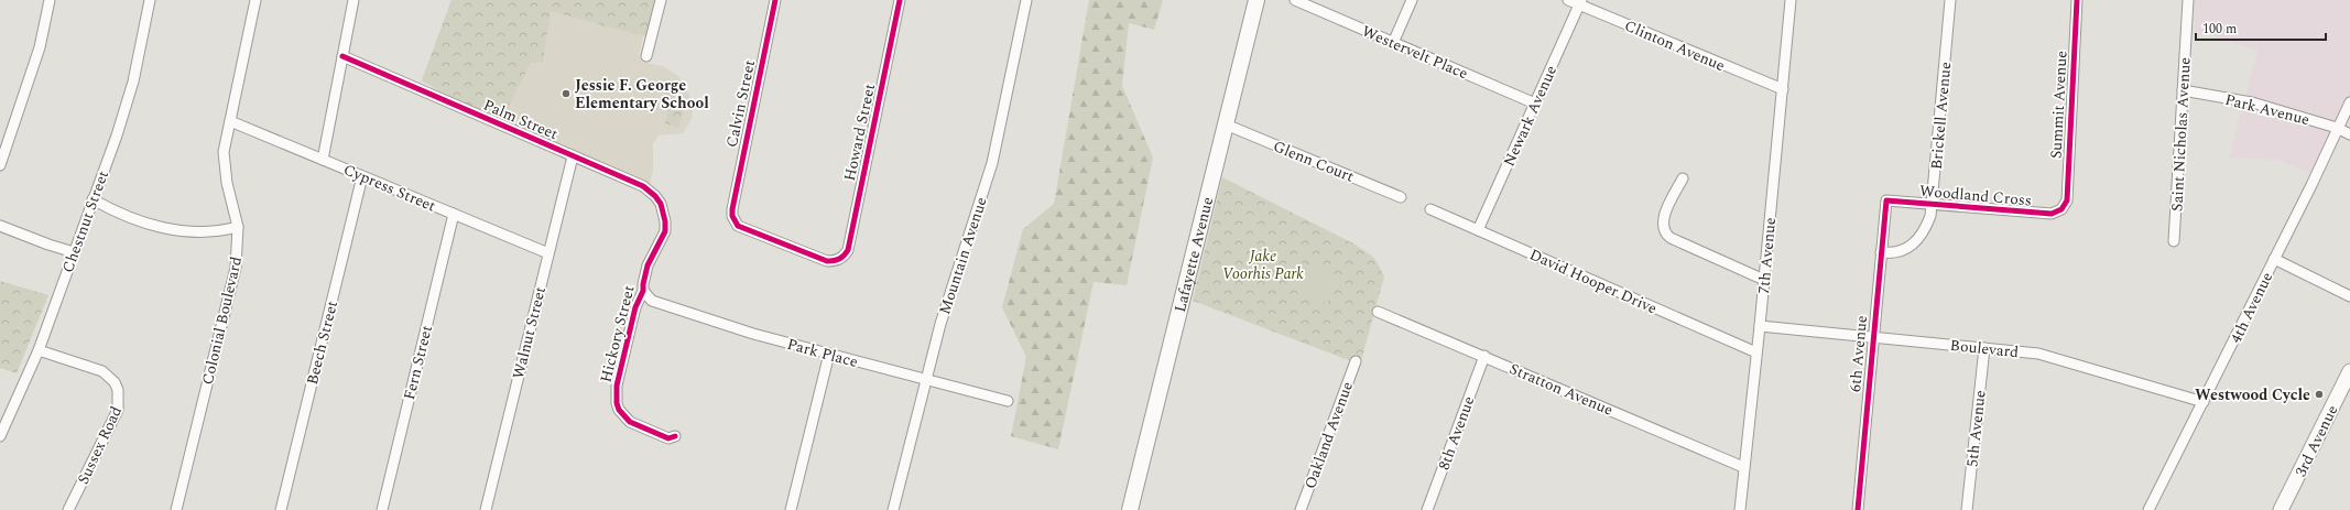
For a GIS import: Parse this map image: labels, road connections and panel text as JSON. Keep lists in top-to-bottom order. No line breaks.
{"streets":{"main road":["Lafayette Avenue","3rd Avenue"],"street":["Clinton Avenue","Westervelt Place","Calvin Street","Summit Avenue","Park Avenue","Newark Avenue","Brickell Avenue","Palm Street","Howard Street","Saint Nicholas Avenue","Glenn Court","Cypress Street","Woodland Cross","Chestnut Street","Mountain Avenue","7th Avenue","David Hooper Drive","4th Avenue","Colonial Boulevard","Walnut Street","Hickory Street","Beech Street","Boulevard","Park Place","6th Avenue","Fern Street","Stratton Avenue","5th Avenue","8th Avenue","Oakland Avenue","Sussex Road"]},"crossings":[["Clinton Avenue","Newark Avenue"],["Clinton Avenue","7th Avenue"],["Westervelt Place","Newark Avenue"],["Calvin Street","Howard Street"],["Summit Avenue","Woodland Cross"],["Park Avenue","Saint Nicholas Avenue"],["Park Avenue","4th Avenue"],["Newark Avenue","David Hooper Drive"],["Brickell Avenue","Woodland Cross"],["Brickell Avenue","6th Avenue"],["Palm Street","Walnut Street"],["Palm Street","Hickory Street"],["Glenn Court","Lafayette Avenue"],["Cypress Street","Colonial Boulevard"],["Cypress Street","Walnut Street"],["Cypress Street","Beech Street"],["Cypress Street","Fern Street"],["Woodland Cross","6th Avenue"],["Chestnut Street","Sussex Road"],["Mountain Avenue","Park Place"],["7th Avenue","David Hooper Drive"],["7th Avenue","Boulevard"],["7th Avenue","Stratton Avenue"],["4th Avenue","Boulevard"],["Hickory Street","Park Place"],["Boulevard","6th Avenue"],["Boulevard","5th Avenue"],["Stratton Avenue","8th Avenue"]],"parks":["Jake Voorhis Park"],"places":["Jessie F. George Elementary School","Westwood Cycle"],"scale_bar":"100 m"}
